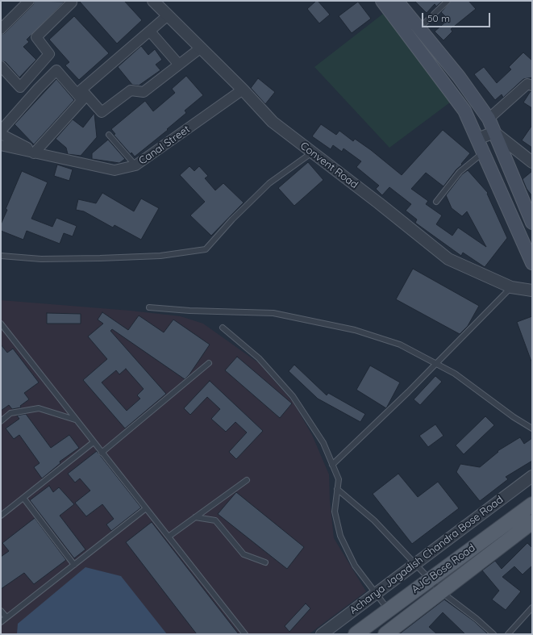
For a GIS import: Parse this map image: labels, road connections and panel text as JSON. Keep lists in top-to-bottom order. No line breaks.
{"streets":{"main road":["AJC Bose Road"],"street":["Canal Street","Convent Road","Acharya Jagadish Chandra Bose Road"]},"crossings":[["Canal Street","Convent Road"]],"scale_bar":"50 m"}
